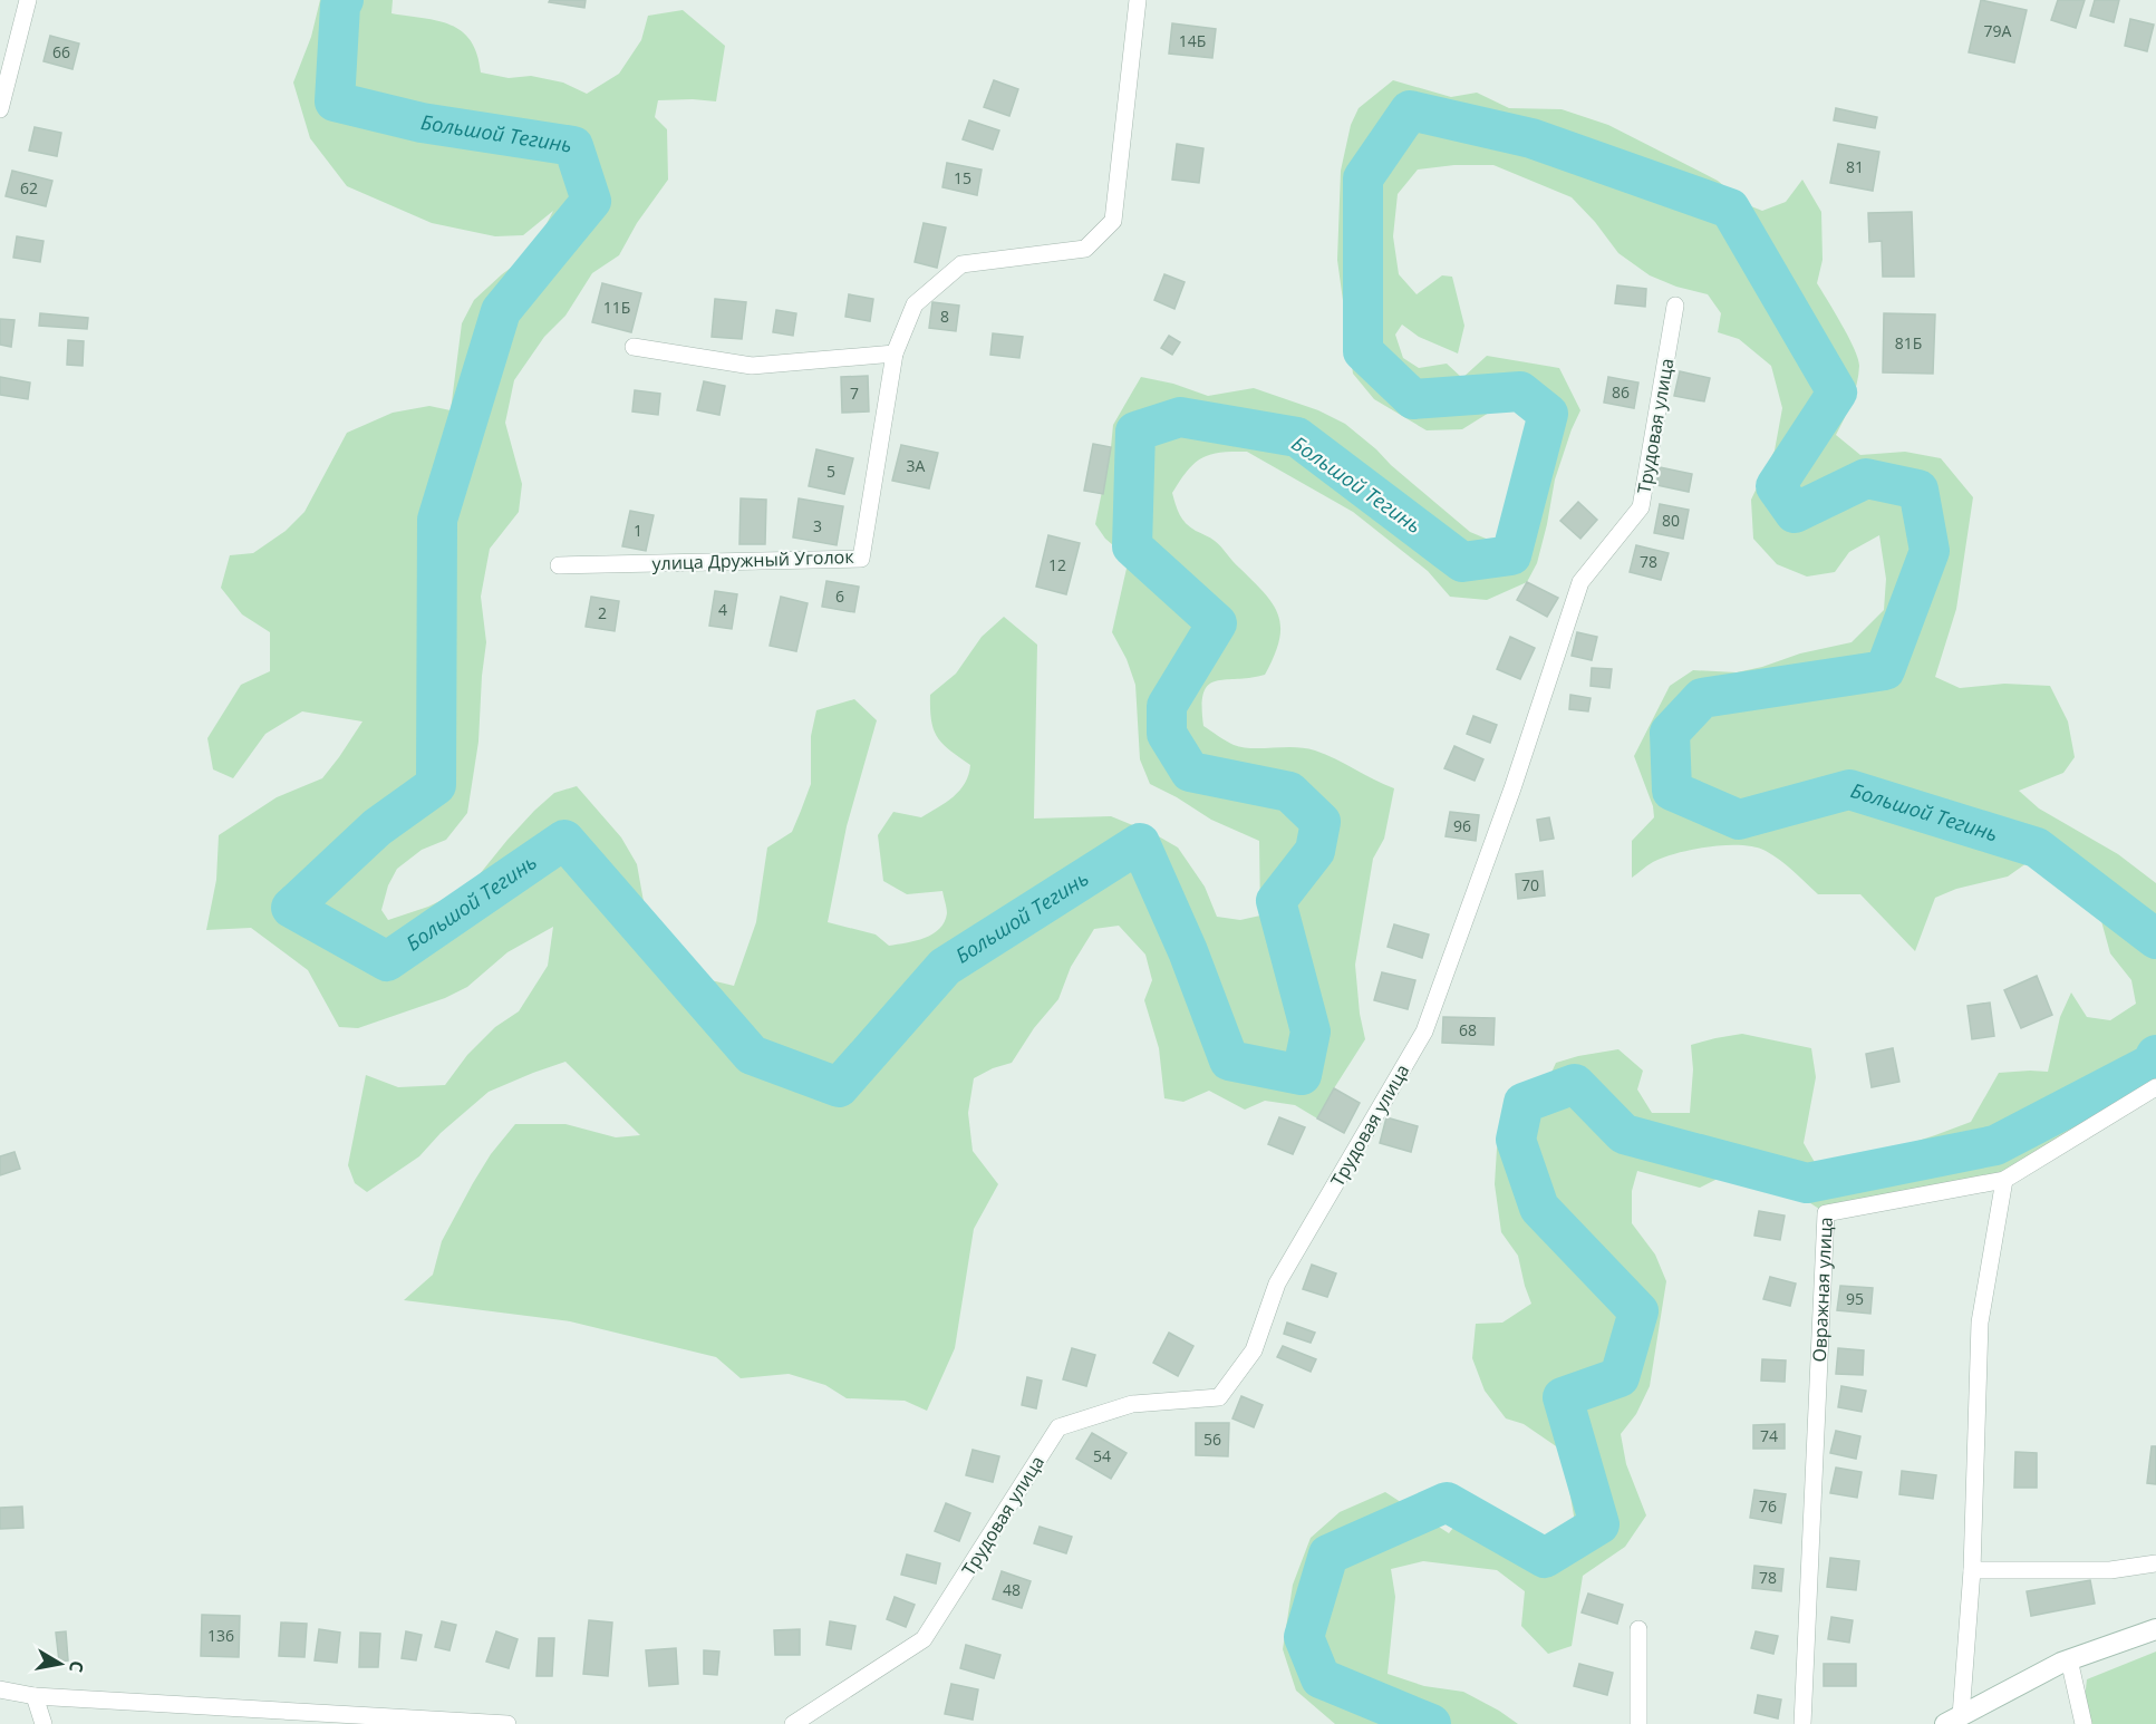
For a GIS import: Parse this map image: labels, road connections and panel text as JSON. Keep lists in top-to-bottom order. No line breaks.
{"streets":{"street":["Трудовая улица","улица Дружный Уголок","Овражная улица"]},"water":["Большой Тегинь"],"house_numbers":["79А","14Б","66","81","15","62","11Б","8","81Б","86","7","3А","5","80","3","1","78","12","6","4","2","96","70","68","95","74","56","54","76","78","48","136"],"north":"right"}
